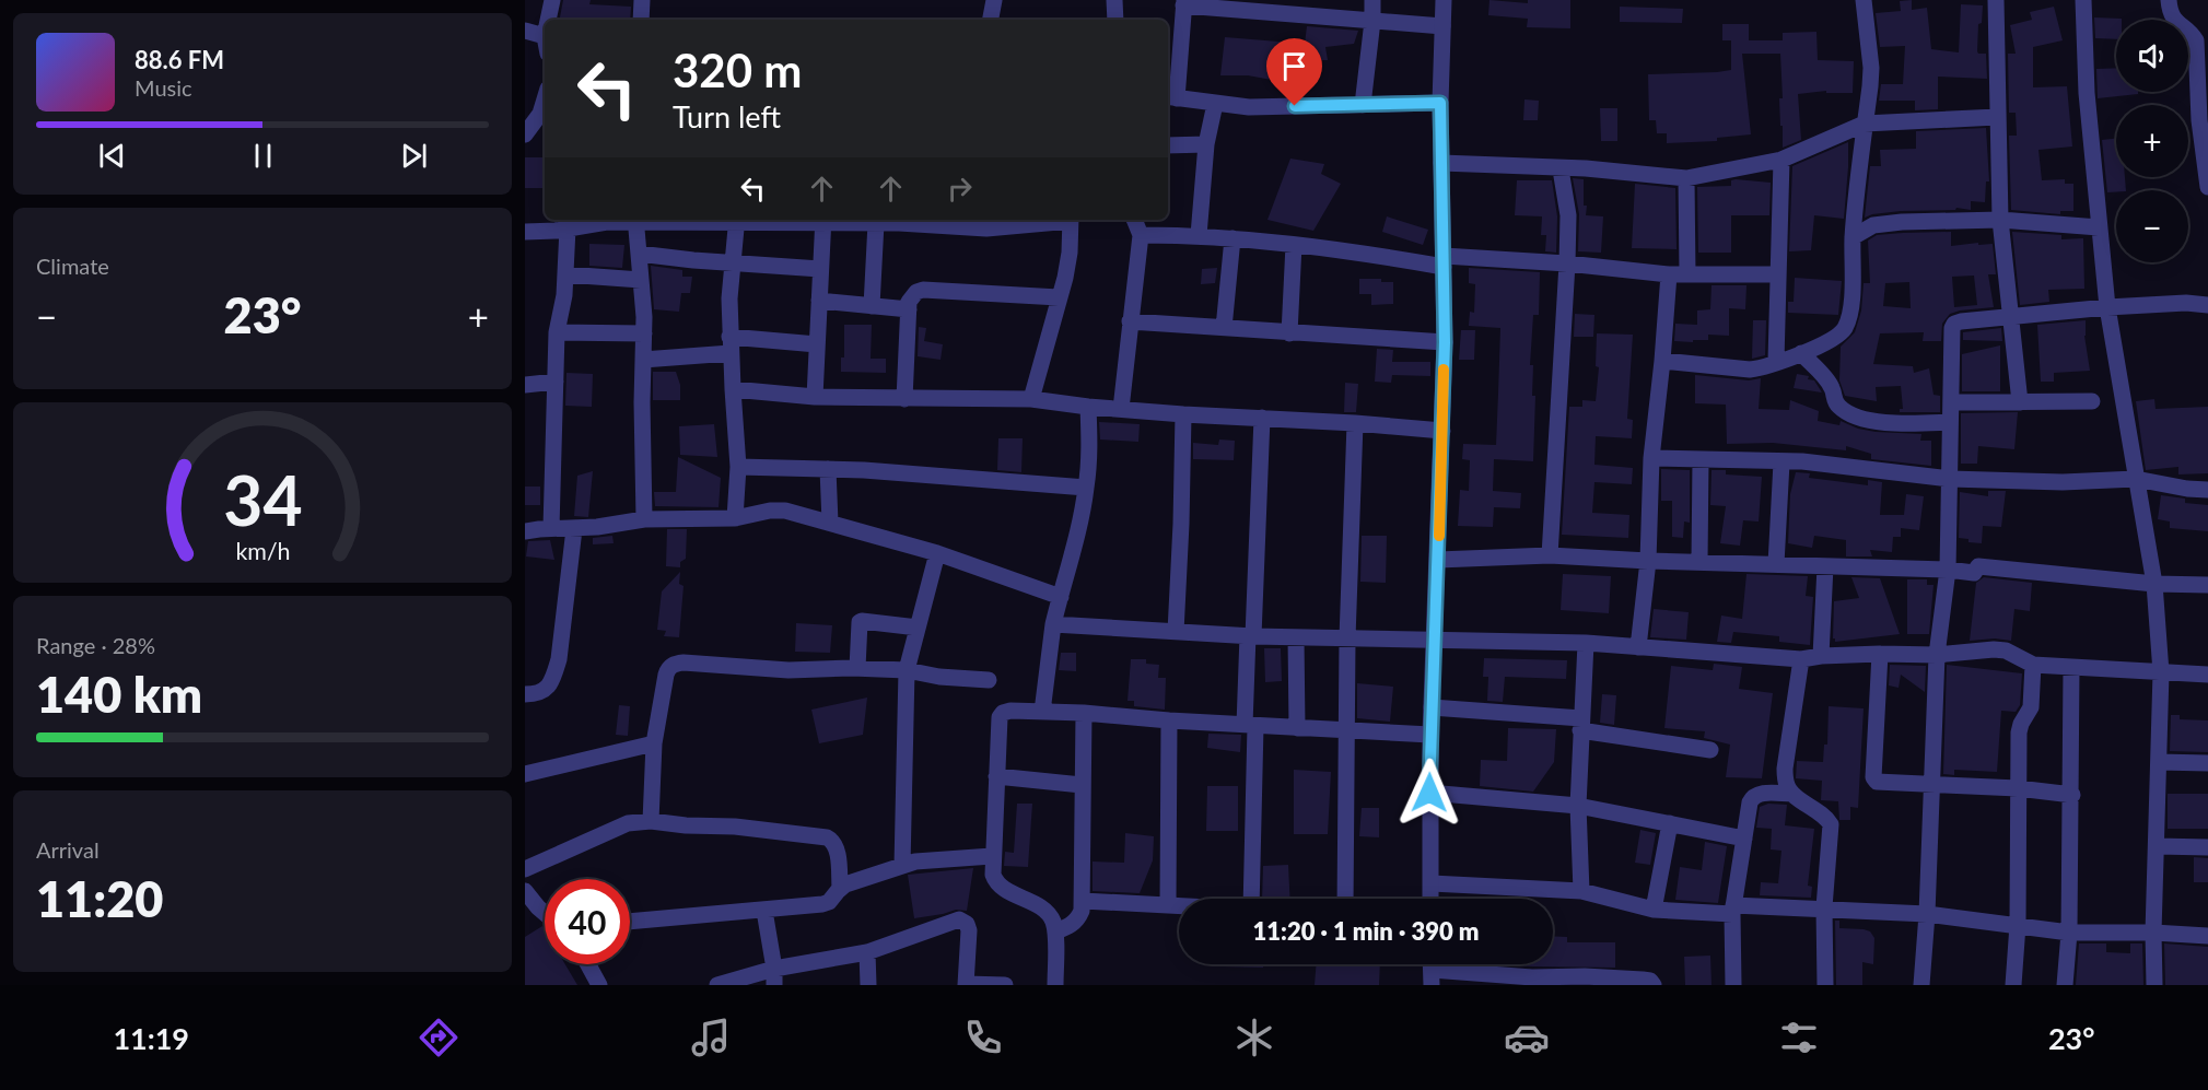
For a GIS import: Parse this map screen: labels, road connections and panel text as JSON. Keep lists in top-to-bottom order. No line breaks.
{"page":{"map_buttons":["+","−"],"turn":["320 m","Turn left"],"song":["88.6 FM","Music"],"tile":["Climate",["Range · 28%","140 km"],["Arrival","11:20"]],"heat":["−","23°","+"],"limit":"40","trip":"11:20 · 1 min · 390 m","tabs":["11:19","23°"],"gauge":["34","km/h"]}}
